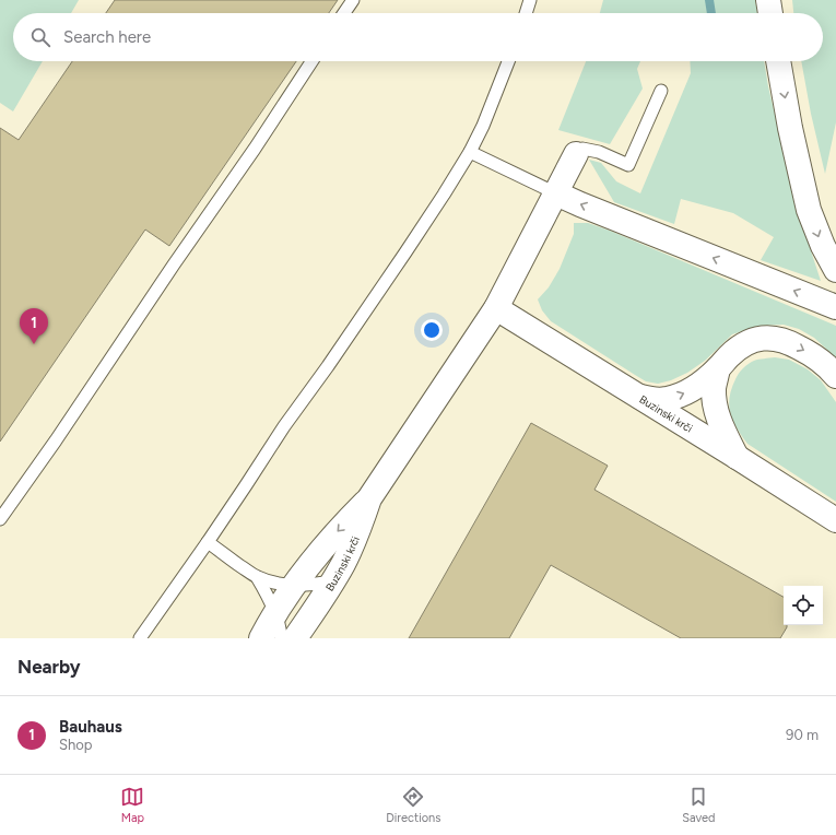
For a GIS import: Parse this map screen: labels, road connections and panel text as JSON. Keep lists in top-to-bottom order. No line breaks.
{"streets":{"main road":["Buzinski krči"]},"page":{"search":"Search here","pins":"1","heading":"Nearby","list":[{"mark":"1","name":"Bauhaus","note":"Shop","value":"90 m"}],"nav":["Map","Directions","Saved"]}}
